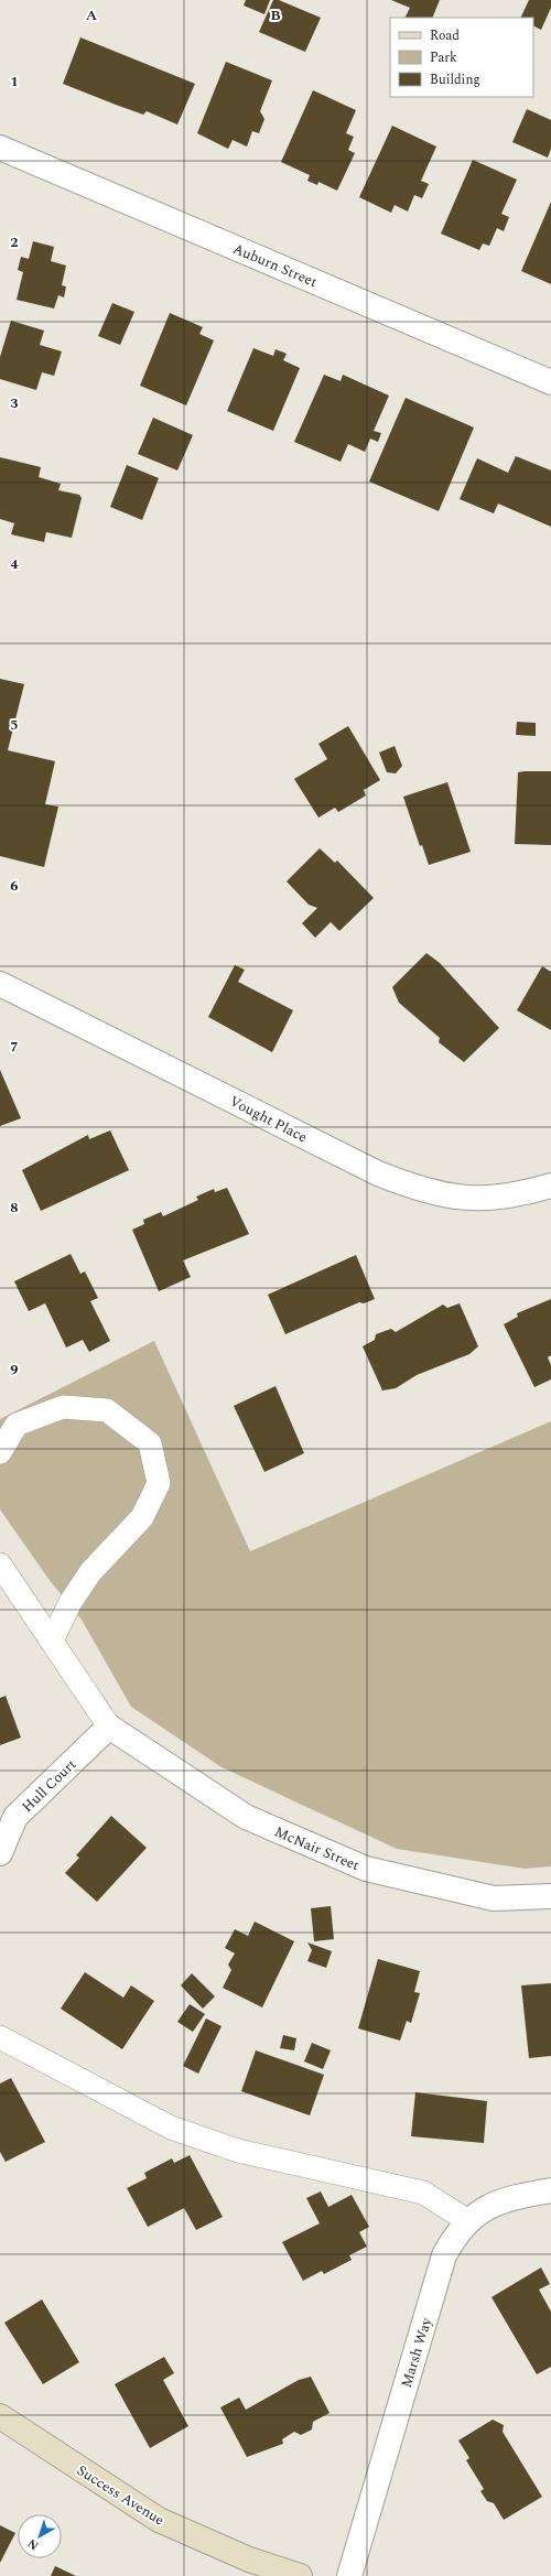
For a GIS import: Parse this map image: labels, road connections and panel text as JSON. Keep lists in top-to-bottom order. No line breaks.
{"streets":{"street":["Auburn Street","Vought Place","Hull Court","McNair Street","Marsh Way","Success Avenue"]},"crossings":[["Hull Court","McNair Street"]],"legend":["Road","Park","Building"],"north":"bottom left","grid":{"columns":["A","B"],"rows":["1","2","3","4","5","6","7","8","9"]}}
